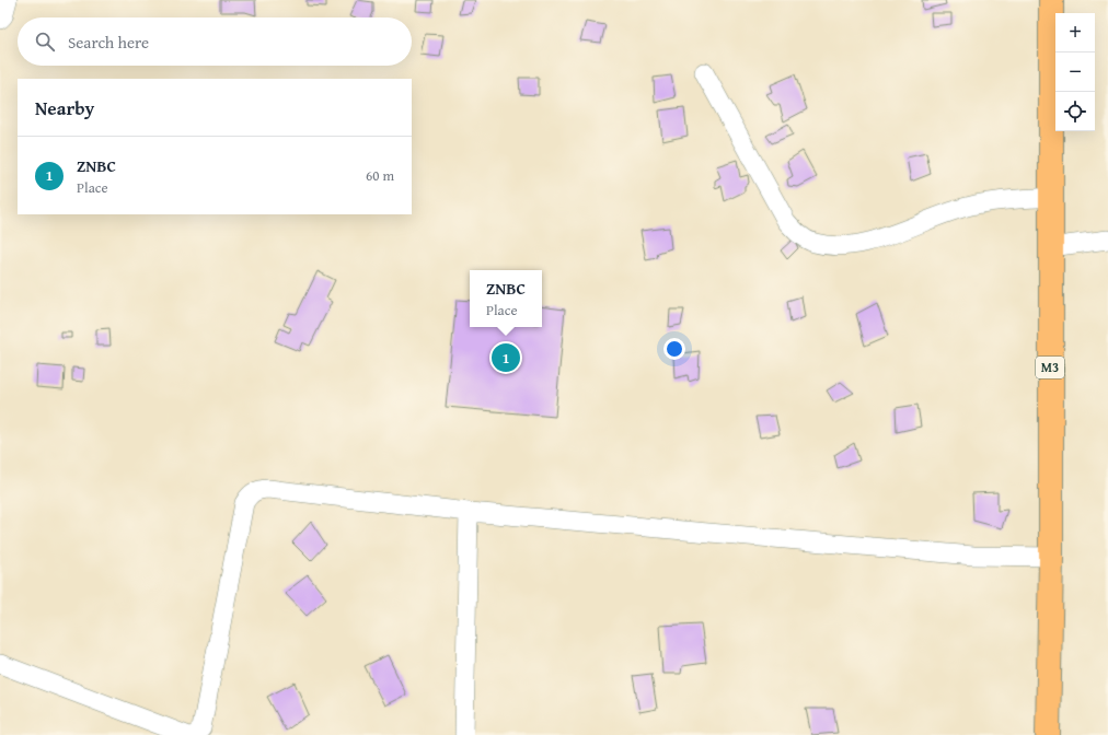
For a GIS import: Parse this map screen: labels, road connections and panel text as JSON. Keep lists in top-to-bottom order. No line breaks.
{"streets":{"main road":["M3"]},"page":{"map_buttons":["+","−"],"search":"Search here","heading":"Nearby","list":[{"mark":"1","name":"ZNBC","note":"Place","value":"60 m"}],"popup":["ZNBC","Place"],"pins":"1"}}
